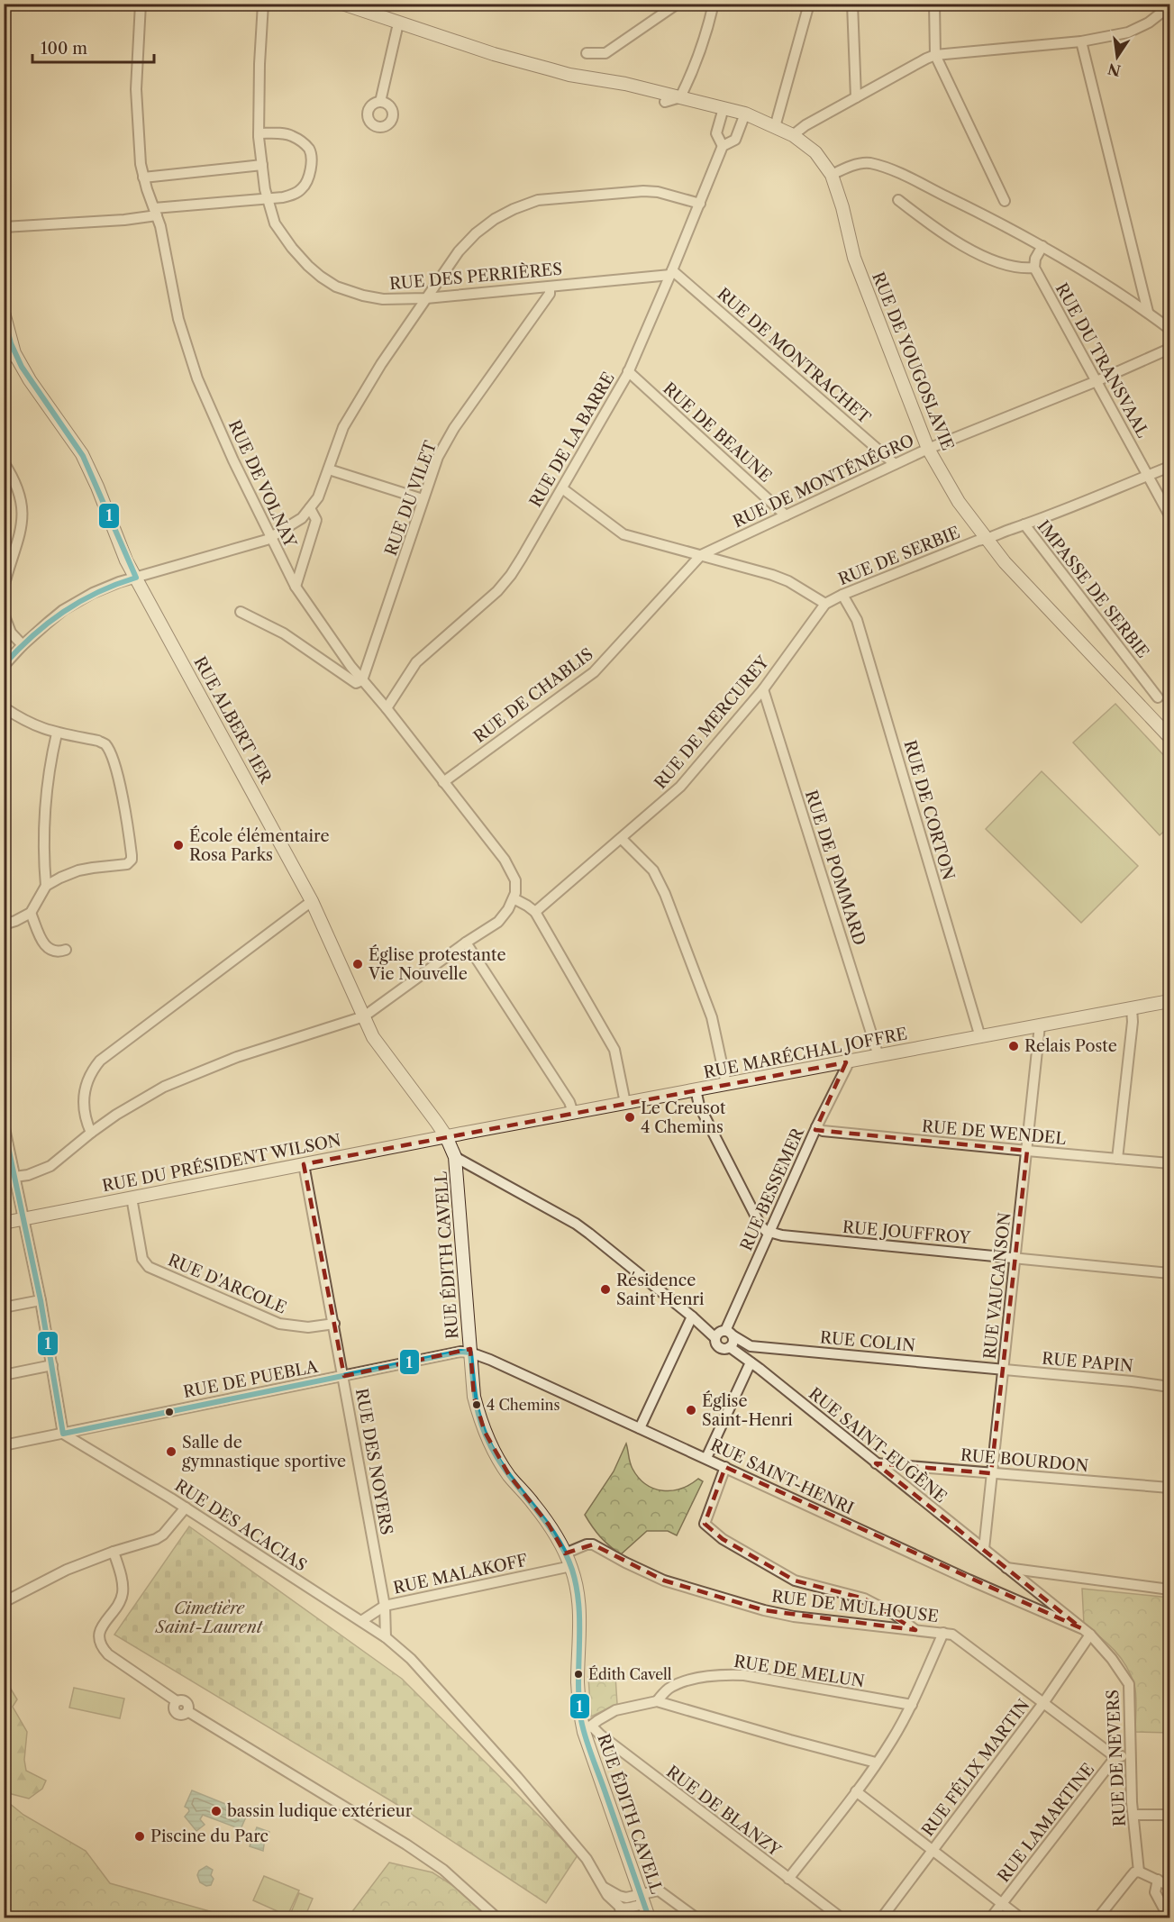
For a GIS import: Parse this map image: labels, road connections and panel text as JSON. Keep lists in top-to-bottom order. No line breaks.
{"streets":{"main road":["RUE DE YOUGOSLAVIE","RUE ALBERT 1ER","RUE MARÉCHAL JOFFRE","RUE DU PRÉSIDENT WILSON","RUE ÉDITH CAVELL"],"street":["RUE DES PERRIÈRES","RUE DE MONTRACHET","RUE DU TRANSVAAL","RUE DE BEAUNE","RUE DE LA BARRE","RUE DE MONTÉNÉGRO","RUE DE VOLNAY","RUE DU VILET","RUE DE SERBIE","IMPASSE DE SERBIE","RUE DE CHABLIS","RUE DE MERCUREY","RUE DE CORTON","RUE DE POMMARD","RUE DE WENDEL","RUE BESSEMER","RUE JOUFFROY","RUE D'ARCOLE","RUE VAUCANSON","RUE COLIN","RUE PAPIN","RUE DE PUEBLA","RUE SAINT-EUGÈNE","RUE BOURDON","RUE DES NOYERS","RUE SAINT-HENRI","RUE DES ACACIAS","RUE MALAKOFF","RUE DE MULHOUSE","RUE DE MELUN","RUE DE NEVERS","RUE FÉLIX MARTIN","RUE DE BLANZY","RUE LAMARTINE"]},"crossings":[["RUE DES PERRIÈRES","RUE DE MONTRACHET"],["RUE DES PERRIÈRES","RUE DE LA BARRE"],["RUE DES PERRIÈRES","RUE DU VILET"],["RUE DE MONTRACHET","RUE DE LA BARRE"],["RUE DE MONTRACHET","RUE DE MONTÉNÉGRO"],["RUE DU TRANSVAAL","RUE DE MONTÉNÉGRO"],["RUE DU TRANSVAAL","RUE DE SERBIE"],["RUE DE YOUGOSLAVIE","RUE DE LA BARRE"],["RUE DE YOUGOSLAVIE","RUE DE MONTÉNÉGRO"],["RUE DE YOUGOSLAVIE","RUE DE SERBIE"],["RUE DE BEAUNE","RUE DE LA BARRE"],["RUE DE BEAUNE","RUE DE MONTÉNÉGRO"],["RUE DE LA BARRE","RUE DE VOLNAY"],["RUE DE MONTÉNÉGRO","RUE DE CHABLIS"],["RUE DE VOLNAY","RUE DU VILET"],["RUE DE VOLNAY","RUE DE CHABLIS"],["RUE DE VOLNAY","RUE ALBERT 1ER"],["RUE DE SERBIE","IMPASSE DE SERBIE"],["RUE DE SERBIE","RUE DE MERCUREY"],["RUE DE SERBIE","RUE DE CORTON"],["RUE ALBERT 1ER","RUE MARÉCHAL JOFFRE"],["RUE ALBERT 1ER","RUE DU PRÉSIDENT WILSON"],["RUE ALBERT 1ER","RUE ÉDITH CAVELL"],["RUE DE MERCUREY","RUE DE POMMARD"],["RUE DE CORTON","RUE MARÉCHAL JOFFRE"],["RUE DE POMMARD","RUE MARÉCHAL JOFFRE"],["RUE MARÉCHAL JOFFRE","RUE DU PRÉSIDENT WILSON"],["RUE MARÉCHAL JOFFRE","RUE BESSEMER"],["RUE MARÉCHAL JOFFRE","RUE ÉDITH CAVELL"],["RUE MARÉCHAL JOFFRE","RUE VAUCANSON"],["RUE DE WENDEL","RUE BESSEMER"],["RUE DE WENDEL","RUE VAUCANSON"],["RUE DU PRÉSIDENT WILSON","RUE ÉDITH CAVELL"],["RUE DU PRÉSIDENT WILSON","RUE D'ARCOLE"],["RUE DU PRÉSIDENT WILSON","RUE DES NOYERS"],["RUE BESSEMER","RUE JOUFFROY"],["RUE BESSEMER","RUE COLIN"],["RUE BESSEMER","RUE SAINT-EUGÈNE"],["RUE JOUFFROY","RUE VAUCANSON"],["RUE ÉDITH CAVELL","RUE DE PUEBLA"],["RUE ÉDITH CAVELL","RUE SAINT-HENRI"],["RUE ÉDITH CAVELL","RUE MALAKOFF"],["RUE ÉDITH CAVELL","RUE DE MULHOUSE"],["RUE ÉDITH CAVELL","RUE DE BLANZY"],["RUE D'ARCOLE","RUE DES NOYERS"],["RUE VAUCANSON","RUE COLIN"],["RUE VAUCANSON","RUE PAPIN"],["RUE VAUCANSON","RUE SAINT-EUGÈNE"],["RUE VAUCANSON","RUE BOURDON"],["RUE COLIN","RUE PAPIN"],["RUE COLIN","RUE SAINT-EUGÈNE"],["RUE DE PUEBLA","RUE DES NOYERS"],["RUE DE PUEBLA","RUE SAINT-HENRI"],["RUE DE PUEBLA","RUE DES ACACIAS"],["RUE SAINT-EUGÈNE","RUE BOURDON"],["RUE SAINT-EUGÈNE","RUE SAINT-HENRI"],["RUE SAINT-EUGÈNE","RUE DE NEVERS"],["RUE SAINT-EUGÈNE","RUE FÉLIX MARTIN"],["RUE DES NOYERS","RUE DES ACACIAS"],["RUE DES NOYERS","RUE MALAKOFF"],["RUE DES ACACIAS","RUE MALAKOFF"],["RUE DE MULHOUSE","RUE FÉLIX MARTIN"],["RUE DE MULHOUSE","RUE LAMARTINE"],["RUE DE NEVERS","RUE FÉLIX MARTIN"],["RUE DE NEVERS","RUE LAMARTINE"]],"parks":["Cimetière Saint-Laurent"],"places":["École élémentaire Rosa Parks","Église protestante Vie Nouvelle","Relais Poste","Le Creusot 4 Chemins","Résidence Saint Henri","4 Chemins","Église Saint-Henri","Salle de gymnastique sportive","Édith Cavell","bassin ludique extérieur","Piscine du Parc"],"lines":["transit line 1"],"scale_bar":"100 m","north":"bottom"}
